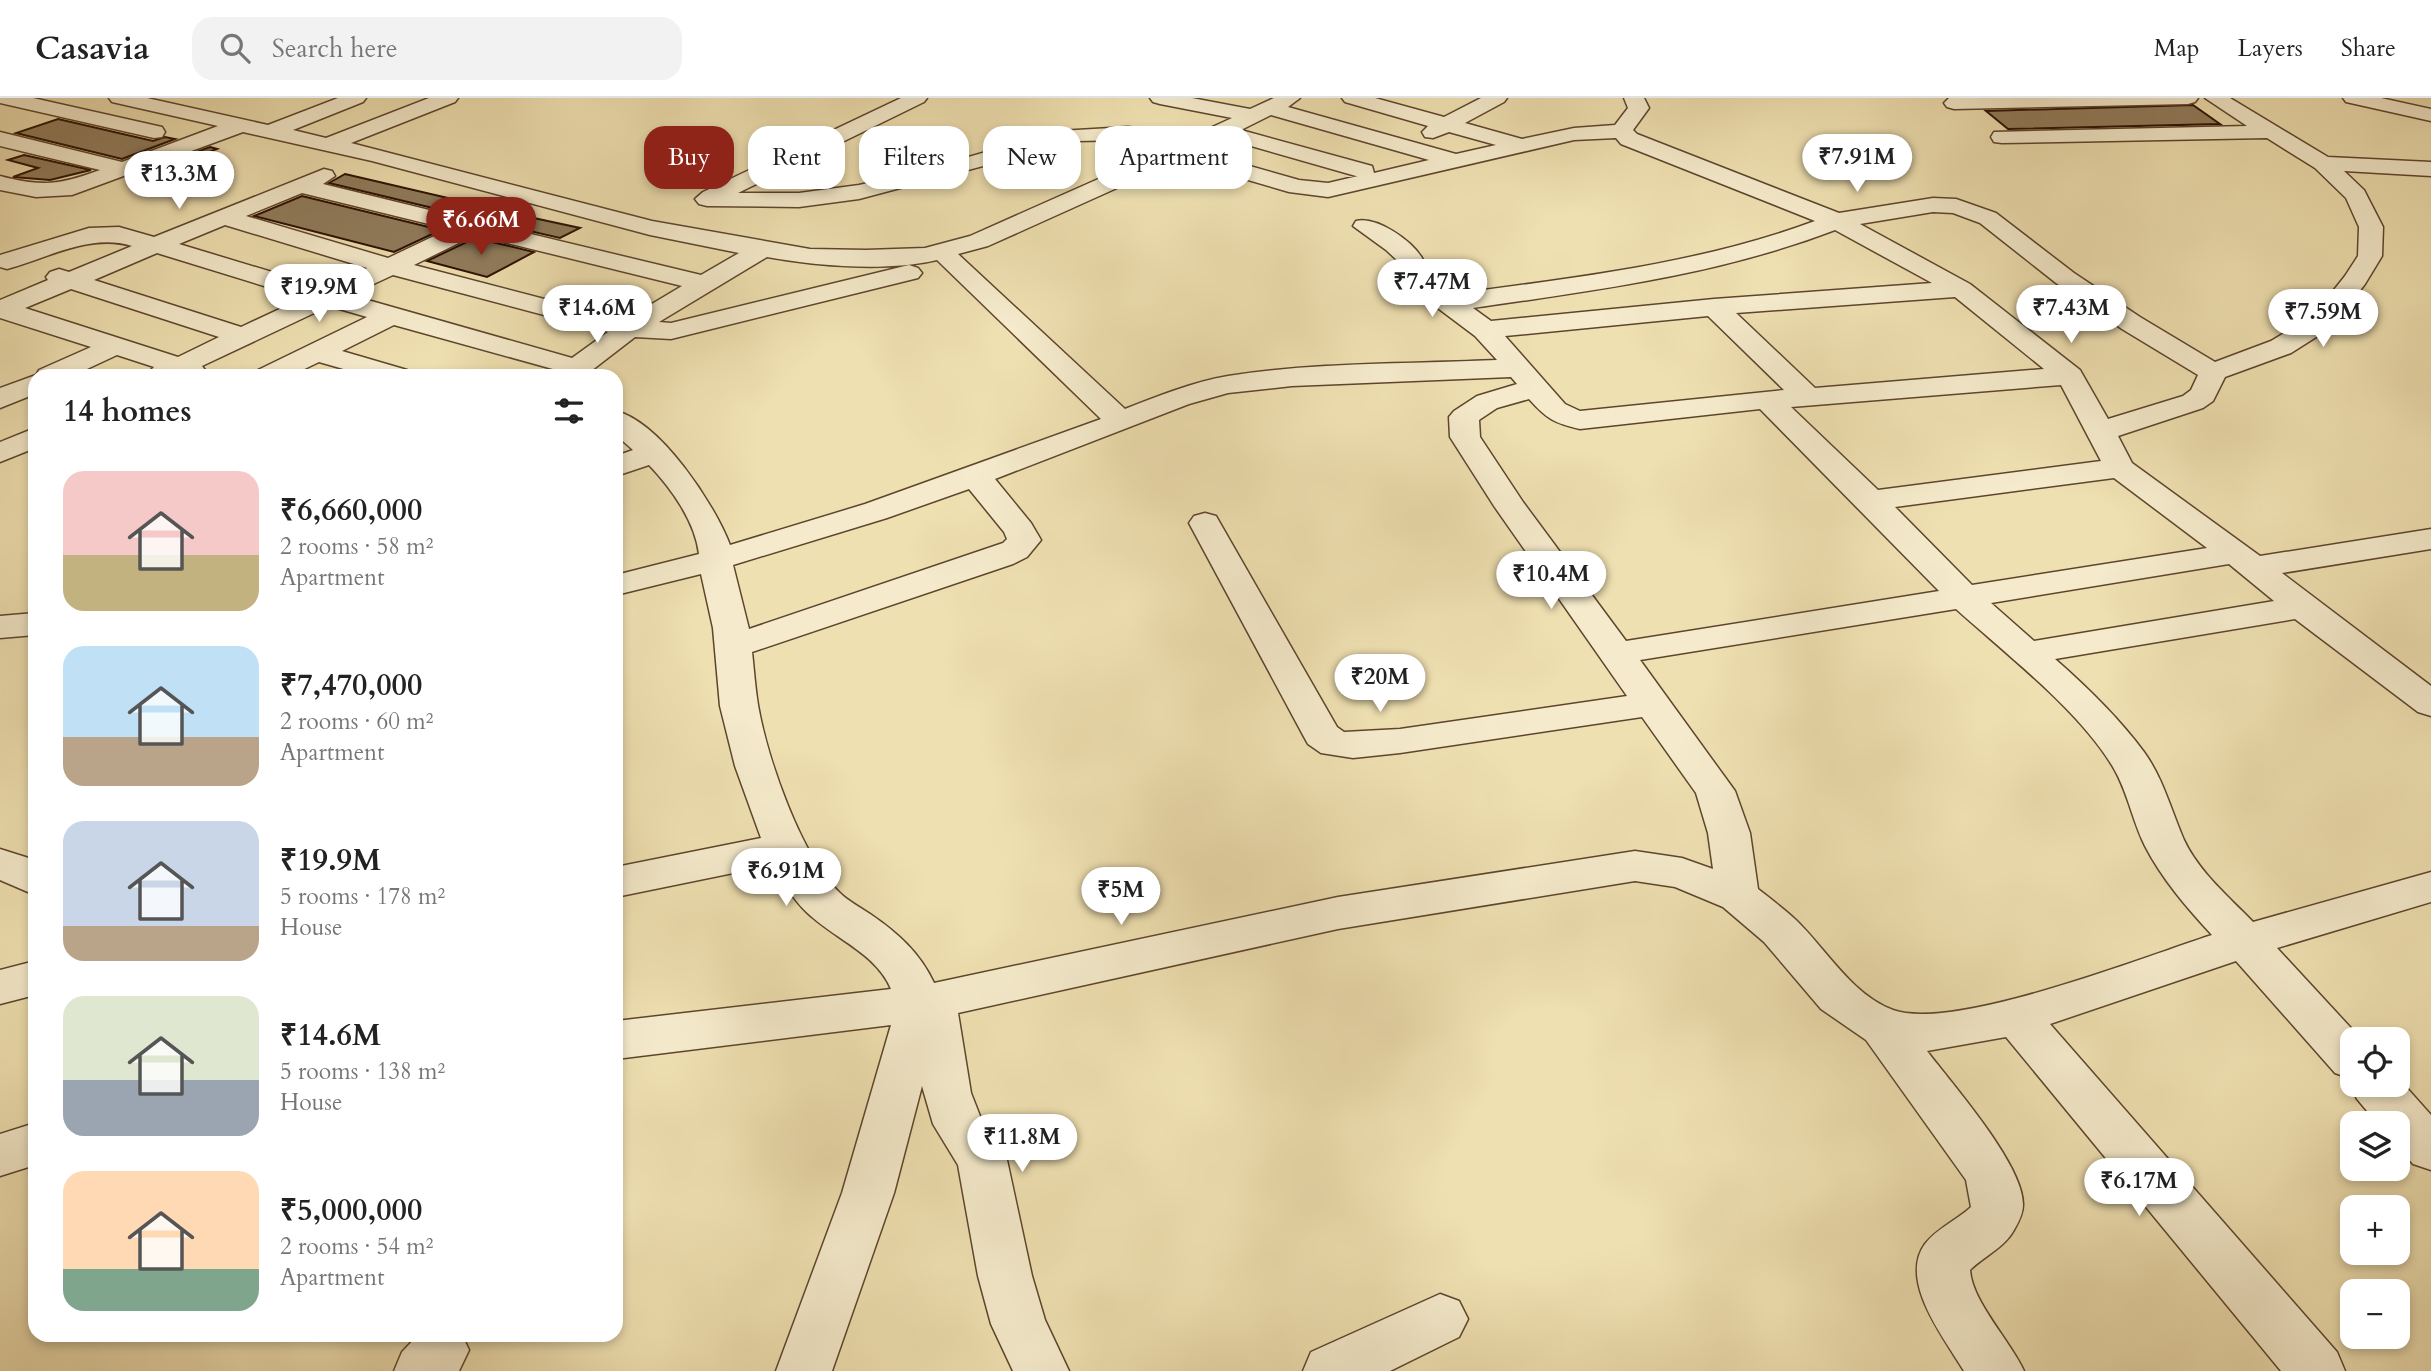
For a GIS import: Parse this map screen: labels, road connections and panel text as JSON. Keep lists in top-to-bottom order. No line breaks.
{"page":{"header":"Casavia","search":"Search here","nav":["Map","Layers","Share"],"chip":["Buy","Rent","Filters","New","Apartment"],"price":["₹7.91M","₹13.3M","₹6.66M","₹7.47M","₹19.9M","₹14.6M","₹7.43M","₹7.59M","₹10.4M","₹20M","₹6.91M","₹5M","₹11.8M","₹6.17M"],"heading":"14 homes","list":[{"name":"₹6,660,000","note":"2 rooms · 58 m² · Apartment"},{"name":"₹7,470,000","note":"2 rooms · 60 m² · Apartment"},{"name":"₹19.9M","note":"5 rooms · 178 m² · House"},{"name":"₹14.6M","note":"5 rooms · 138 m² · House"},{"name":"₹5,000,000","note":"2 rooms · 54 m² · Apartment"}],"map_buttons":["+","−"]}}
